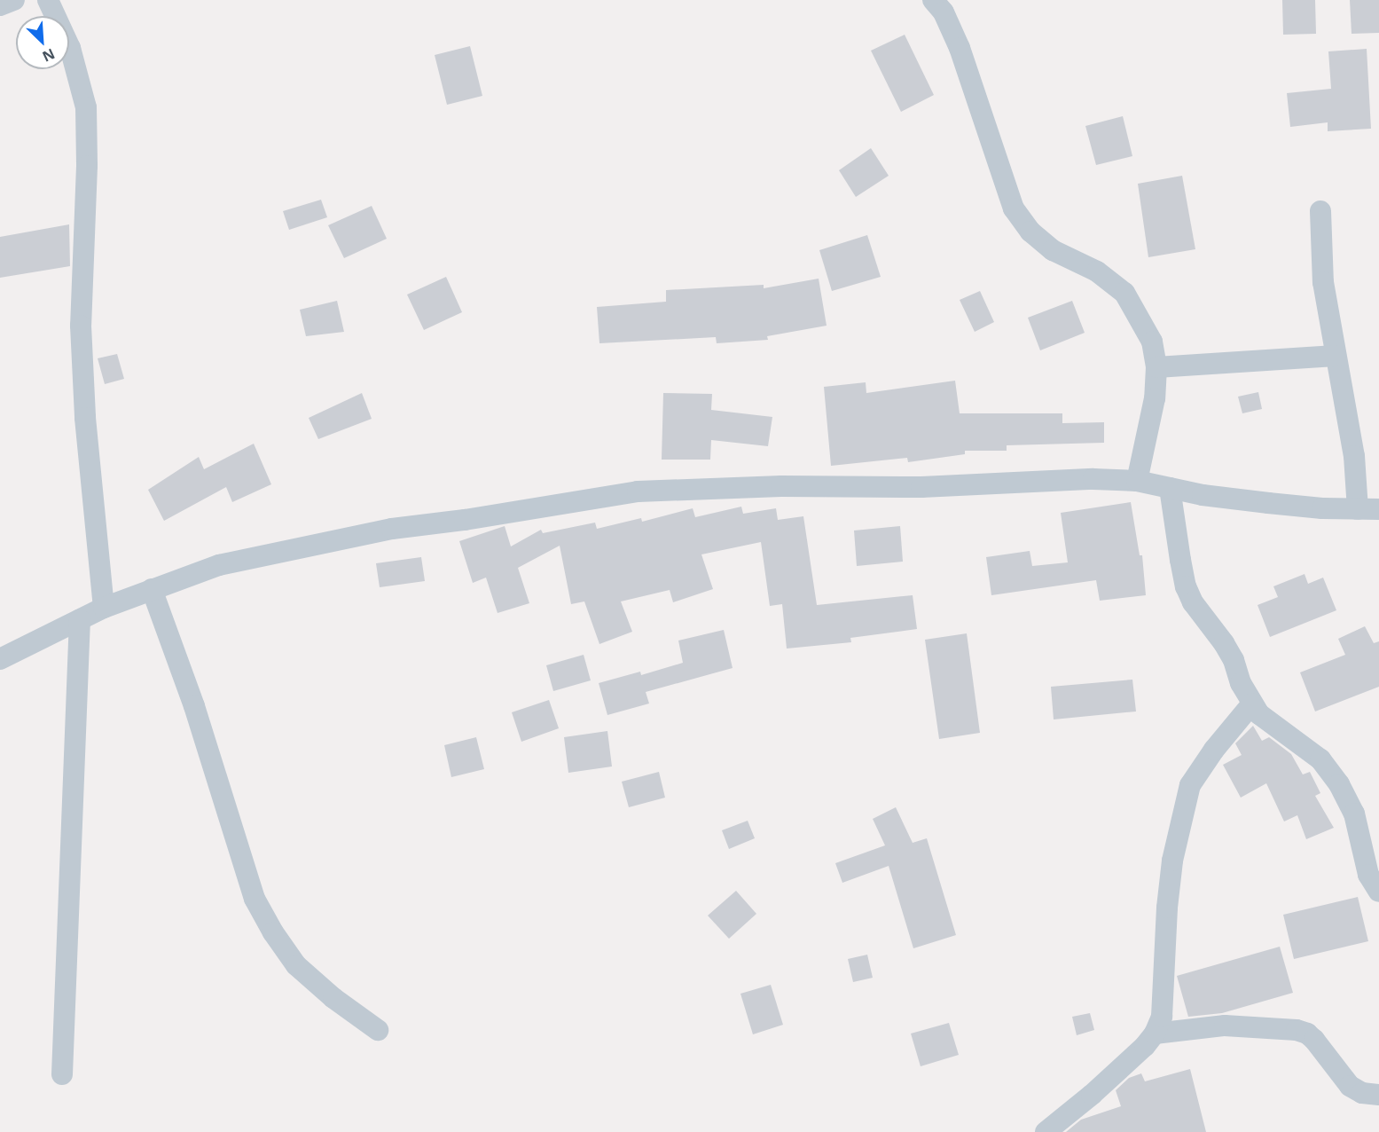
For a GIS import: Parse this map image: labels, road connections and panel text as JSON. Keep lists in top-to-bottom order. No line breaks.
{"north":"bottom right"}
